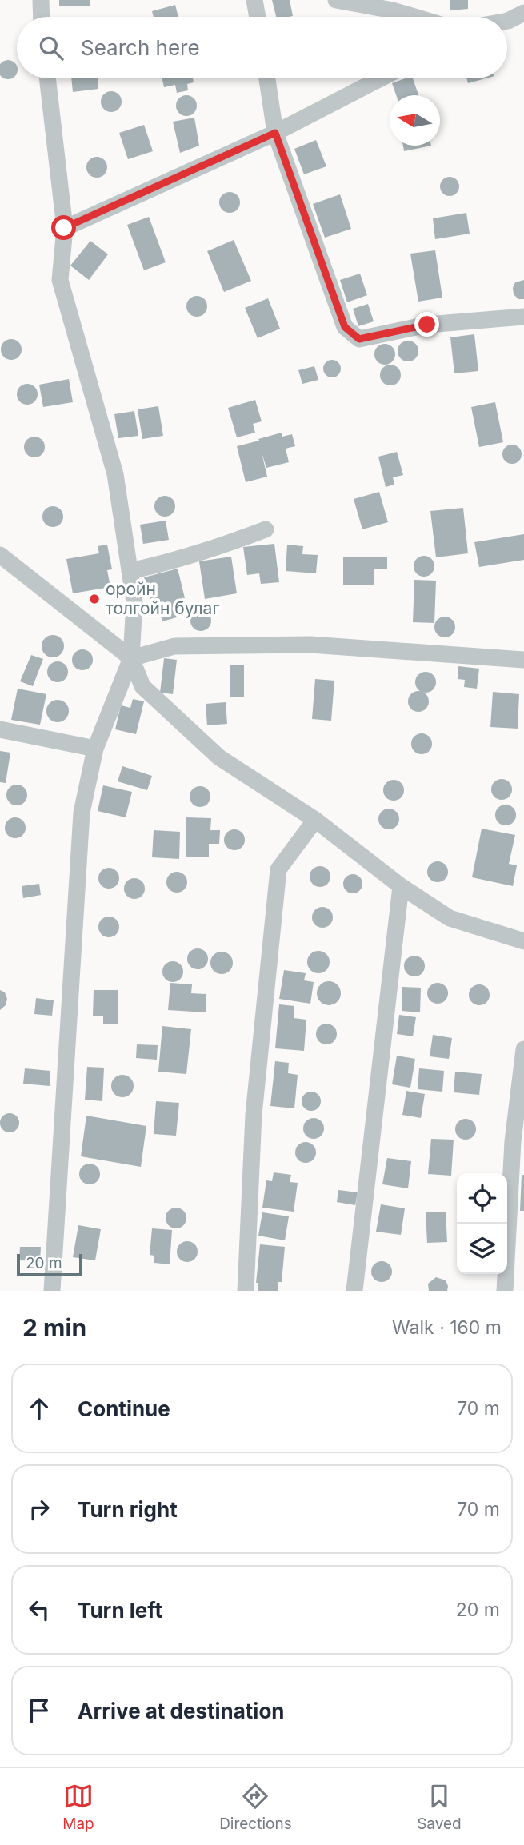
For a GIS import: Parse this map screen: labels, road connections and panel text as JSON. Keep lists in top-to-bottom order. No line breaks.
{"places":["оройн толгойн булаг"],"scale_bar":"20 m","north":"left","page":{"search":"Search here","scale":"20 m","heading":["2 min","Walk · 160 m"],"list":[["Continue","70 m"],["Turn right","70 m"],["Turn left","20 m"],"Arrive at destination"],"nav":["Map","Directions","Saved"]}}
